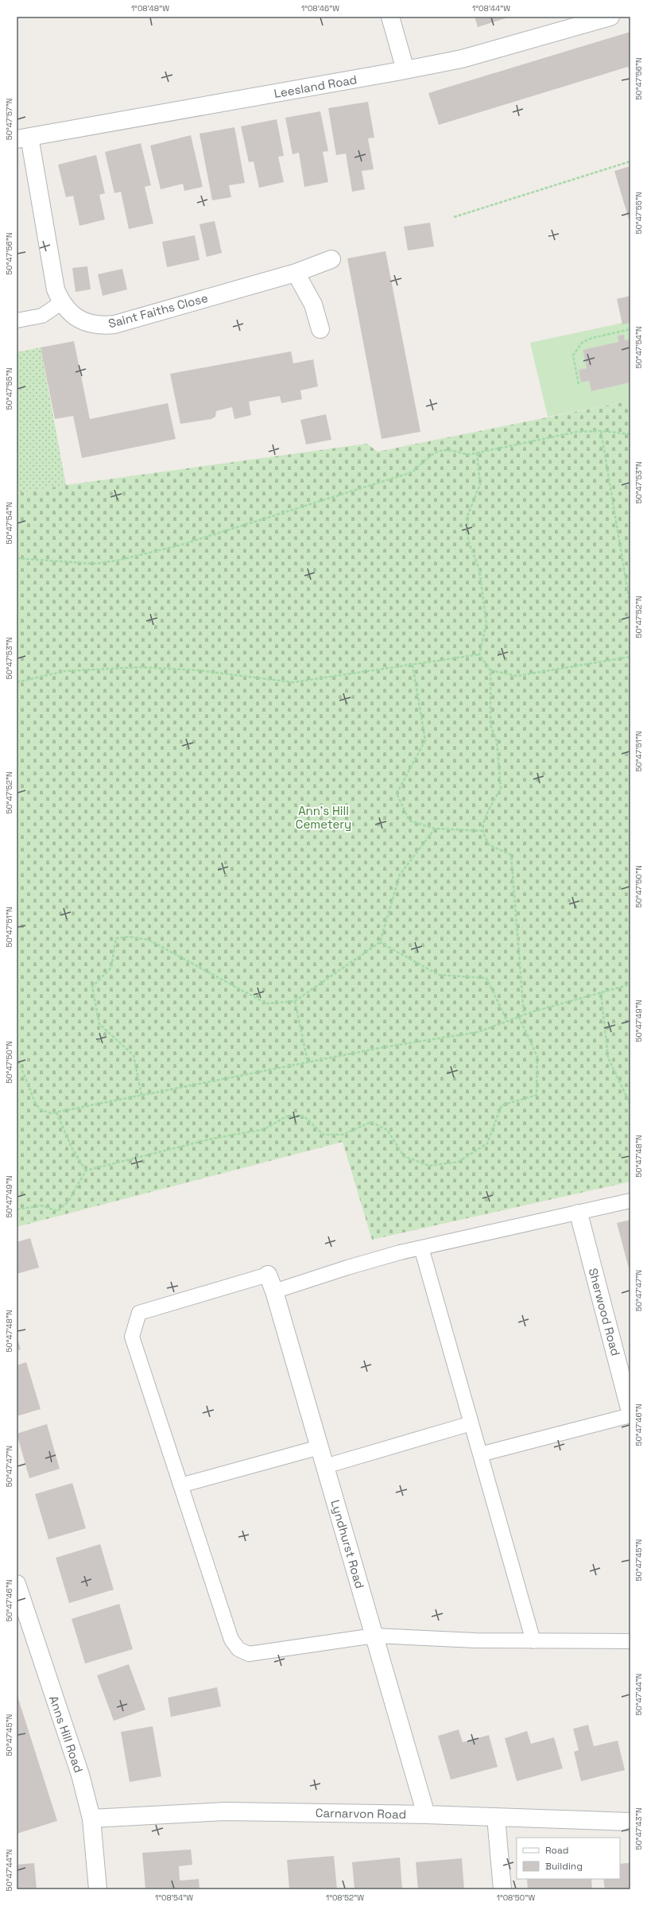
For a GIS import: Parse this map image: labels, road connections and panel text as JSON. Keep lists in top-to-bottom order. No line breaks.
{"streets":{"street":["Leesland Road","Saint Faiths Close","Sherwood Road","Lyndhurst Road","Anns Hill Road","Carnarvon Road"]},"crossings":[["Leesland Road","Saint Faiths Close"],["Lyndhurst Road","Carnarvon Road"],["Anns Hill Road","Carnarvon Road"]],"parks":["Ann's Hill Cemetery"],"legend":["Road","Building"],"coordinates":["1°08'48\"W","1°08'46\"W","1°08'44\"W","50°47'56\"N","50°47'57\"N","50°47'55\"N","50°47'54\"N","50°47'53\"N","50°47'52\"N","50°47'51\"N","50°47'50\"N","50°47'49\"N","50°47'48\"N","50°47'47\"N","50°47'46\"N","50°47'45\"N","50°47'44\"N","50°47'43\"N","1°08'54\"W","1°08'52\"W","1°08'50\"W"]}
